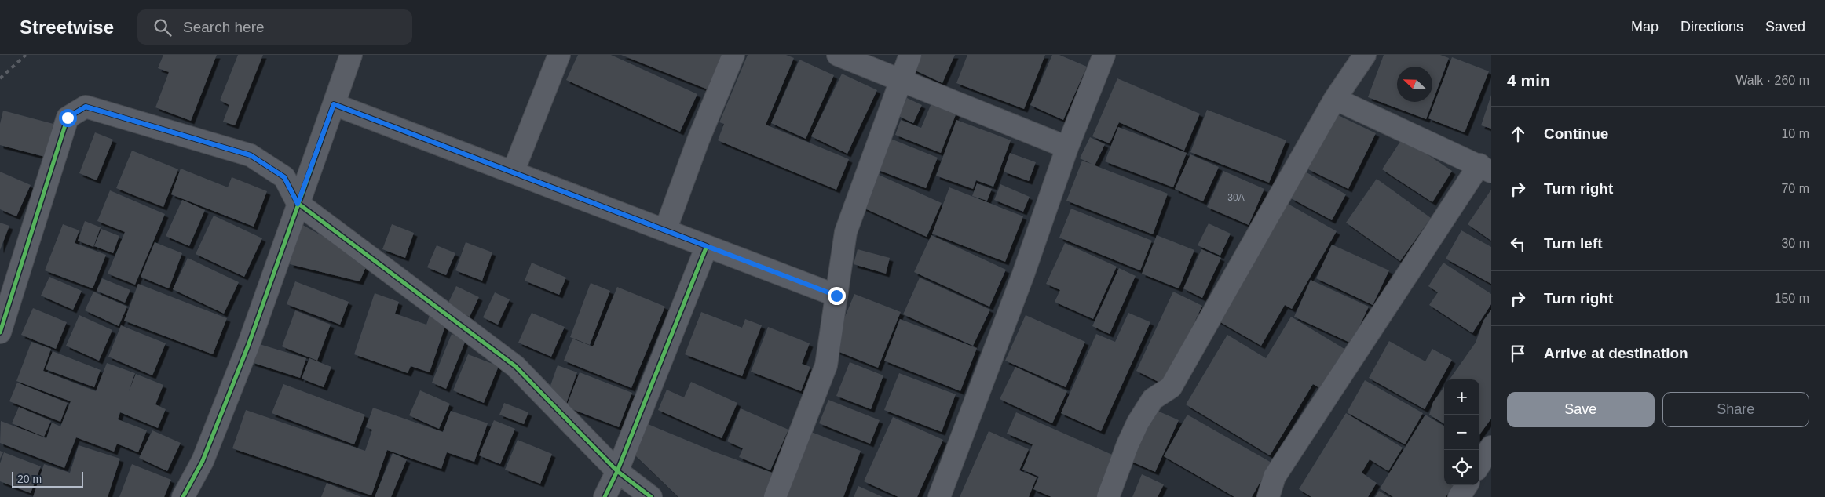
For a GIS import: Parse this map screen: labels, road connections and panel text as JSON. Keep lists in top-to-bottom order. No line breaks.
{"house_numbers":["30A"],"scale_bar":"20 m","north":"top left","page":{"header":"Streetwise","search":"Search here","nav":["Map","Directions","Saved"],"heading":["4 min","Walk · 260 m"],"list":[["Continue","10 m"],["Turn right","70 m"],["Turn left","30 m"],["Turn right","150 m"],"Arrive at destination"],"map_buttons":["+","−"],"buttons":["Save","Share"],"scale":"20 m"}}
